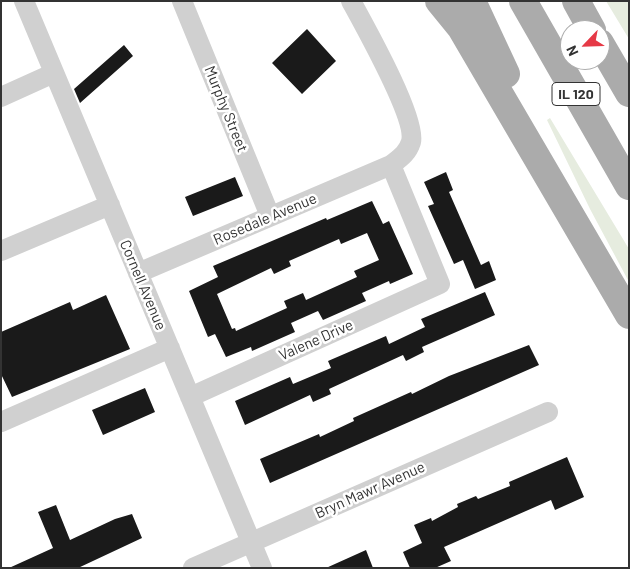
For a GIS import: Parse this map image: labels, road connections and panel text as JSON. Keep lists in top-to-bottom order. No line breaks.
{"streets":{"main road":["IL 120"],"street":["Murphy Street","Rosedale Avenue","Cornell Avenue","Valene Drive","Bryn Mawr Avenue"]},"crossings":[["Murphy Street","Rosedale Avenue"],["Rosedale Avenue","Cornell Avenue"],["Rosedale Avenue","Valene Drive"],["Cornell Avenue","Valene Drive"],["Cornell Avenue","Bryn Mawr Avenue"]],"north":"bottom left"}
